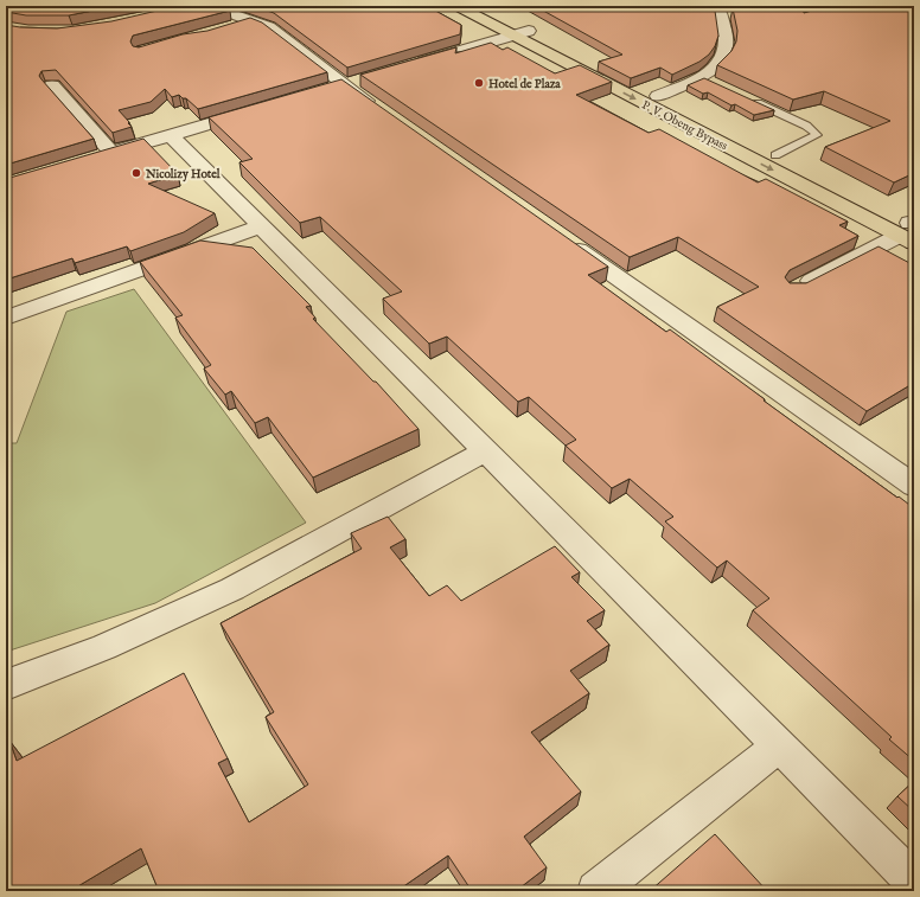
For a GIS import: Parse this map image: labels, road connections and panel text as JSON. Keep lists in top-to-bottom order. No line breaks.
{"streets":{"highway":["P. V. Obeng Bypass"]},"places":["Hotel de Plaza","Nicolizy Hotel"]}
